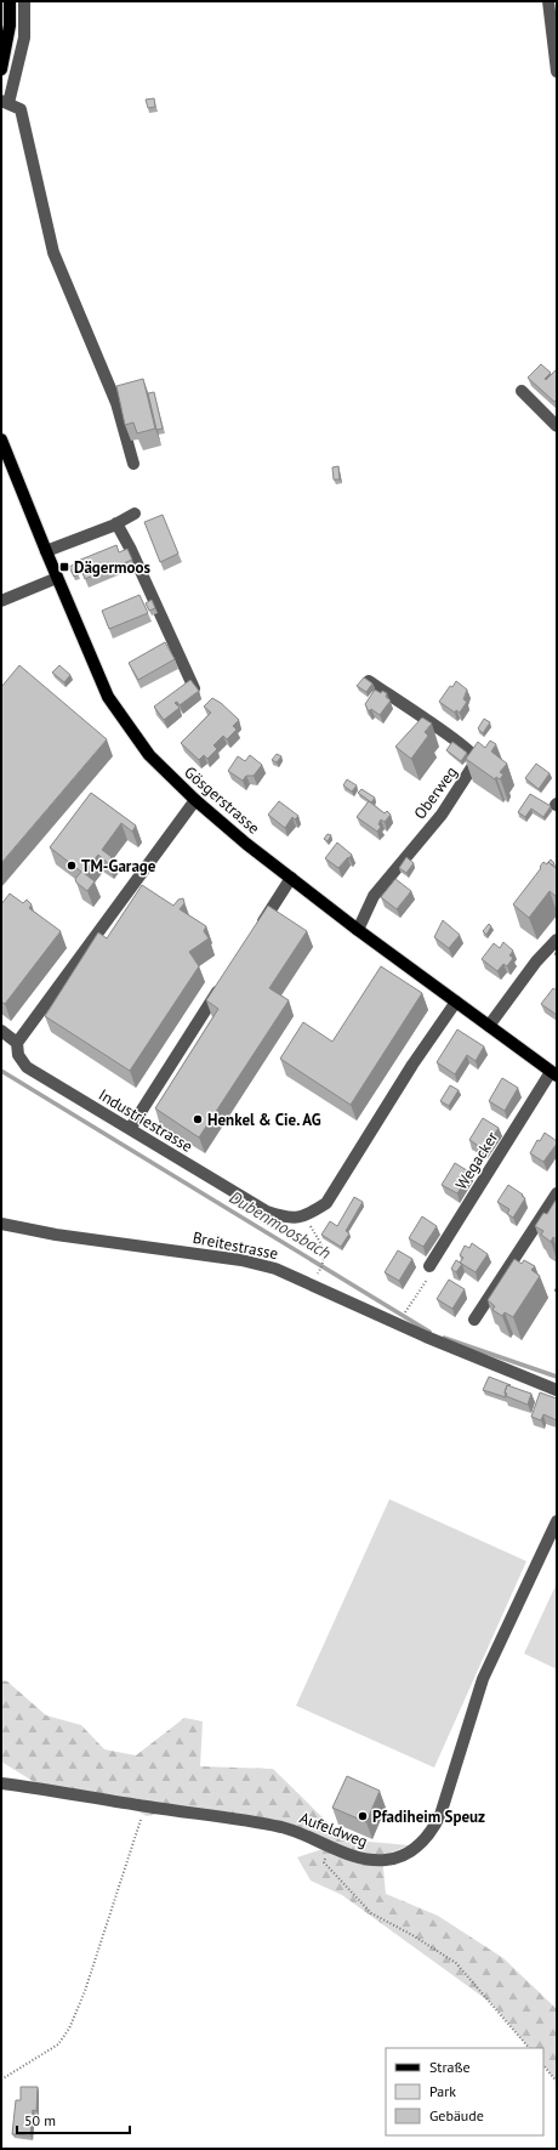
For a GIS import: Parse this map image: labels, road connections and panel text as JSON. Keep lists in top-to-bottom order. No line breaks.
{"streets":{"main road":["Gösgerstrasse"],"street":["Oberweg","Industriestrasse","Wegacker","Breitestrasse","Aufeldweg"]},"crossings":[["Oberweg","Gösgerstrasse"],["Gösgerstrasse","Wegacker"]],"water":["Dubenmoosbach"],"places":{"transit":["Dägermoos"],"other":["TM-Garage","Henkel & Cie. AG","Pfadiheim Speuz"]},"legend":["Straße","Park","Gebäude"],"scale_bar":"50 m"}
